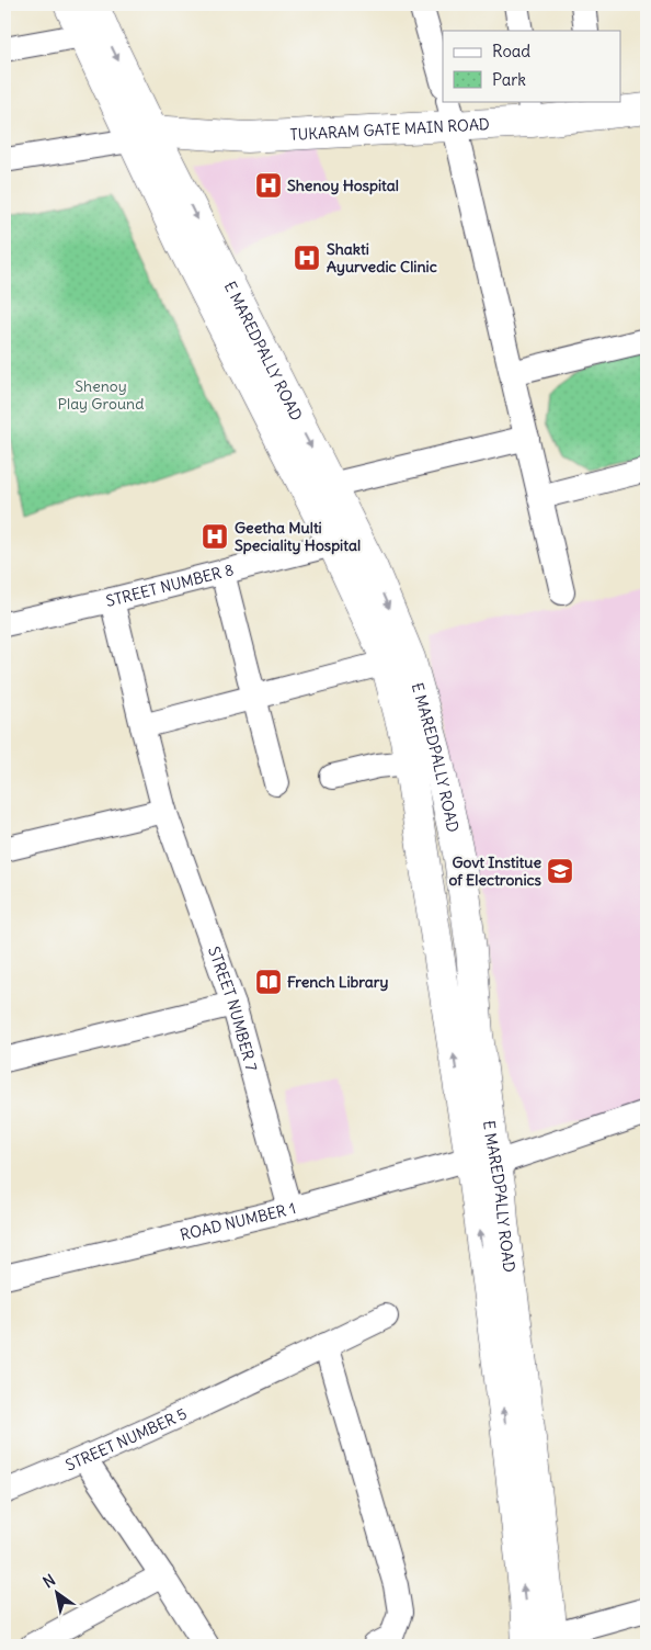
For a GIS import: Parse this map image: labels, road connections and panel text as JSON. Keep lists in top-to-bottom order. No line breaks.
{"streets":{"main road":["TUKARAM GATE MAIN ROAD","E MAREDPALLY ROAD"],"street":["STREET NUMBER 8","STREET NUMBER 7","ROAD NUMBER 1","STREET NUMBER 5"]},"crossings":[["TUKARAM GATE MAIN ROAD","E MAREDPALLY ROAD"],["E MAREDPALLY ROAD","STREET NUMBER 8"],["E MAREDPALLY ROAD","ROAD NUMBER 1"],["STREET NUMBER 8","STREET NUMBER 7"],["STREET NUMBER 7","ROAD NUMBER 1"]],"parks":["Shenoy Play Ground"],"places":{"hospital":["Shenoy Hospital","Shakti Ayurvedic Clinic","Geetha Multi Speciality Hospital"],"school or university":["Govt Institue of Electronics"],"library":["French Library"]},"legend":["Road","Park"],"north":"top left"}
